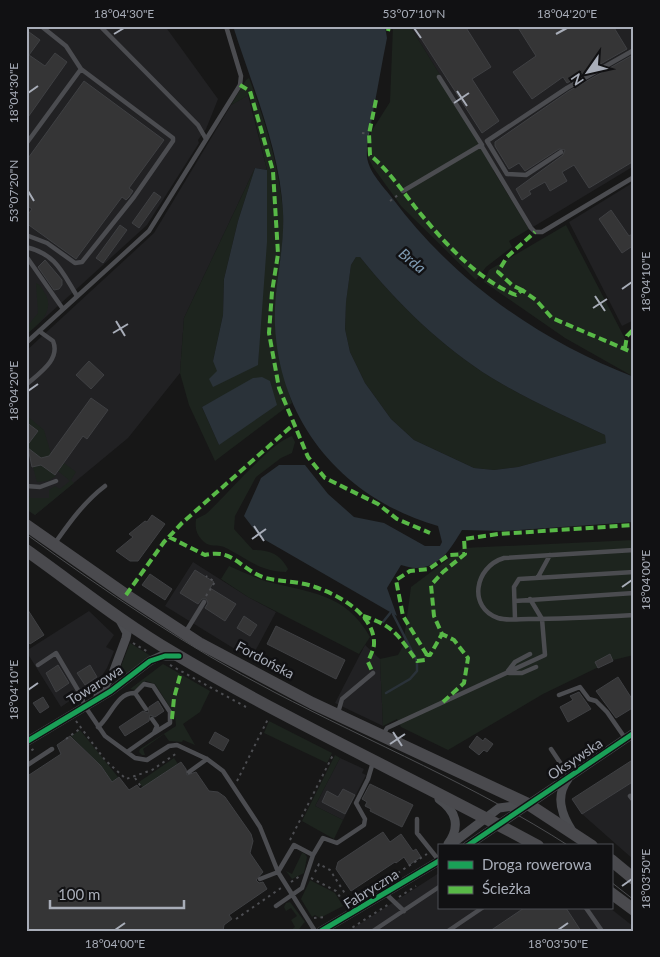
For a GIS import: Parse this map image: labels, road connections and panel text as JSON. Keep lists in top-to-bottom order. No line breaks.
{"streets":{"main road":["Fordońska"],"street":["Towarowa","Oksywska","Fabryczna"]},"crossings":[["Fordońska","Oksywska"]],"water":["Brda"],"legend":["Droga rowerowa","Ścieżka"],"scale_bar":"100 m","north":"bottom left","coordinates":["18°04'30\"E","53°07'10\"N","18°04'20\"E","53°07'20\"N","18°04'10\"E","18°04'00\"E","18°03'50\"E"]}
